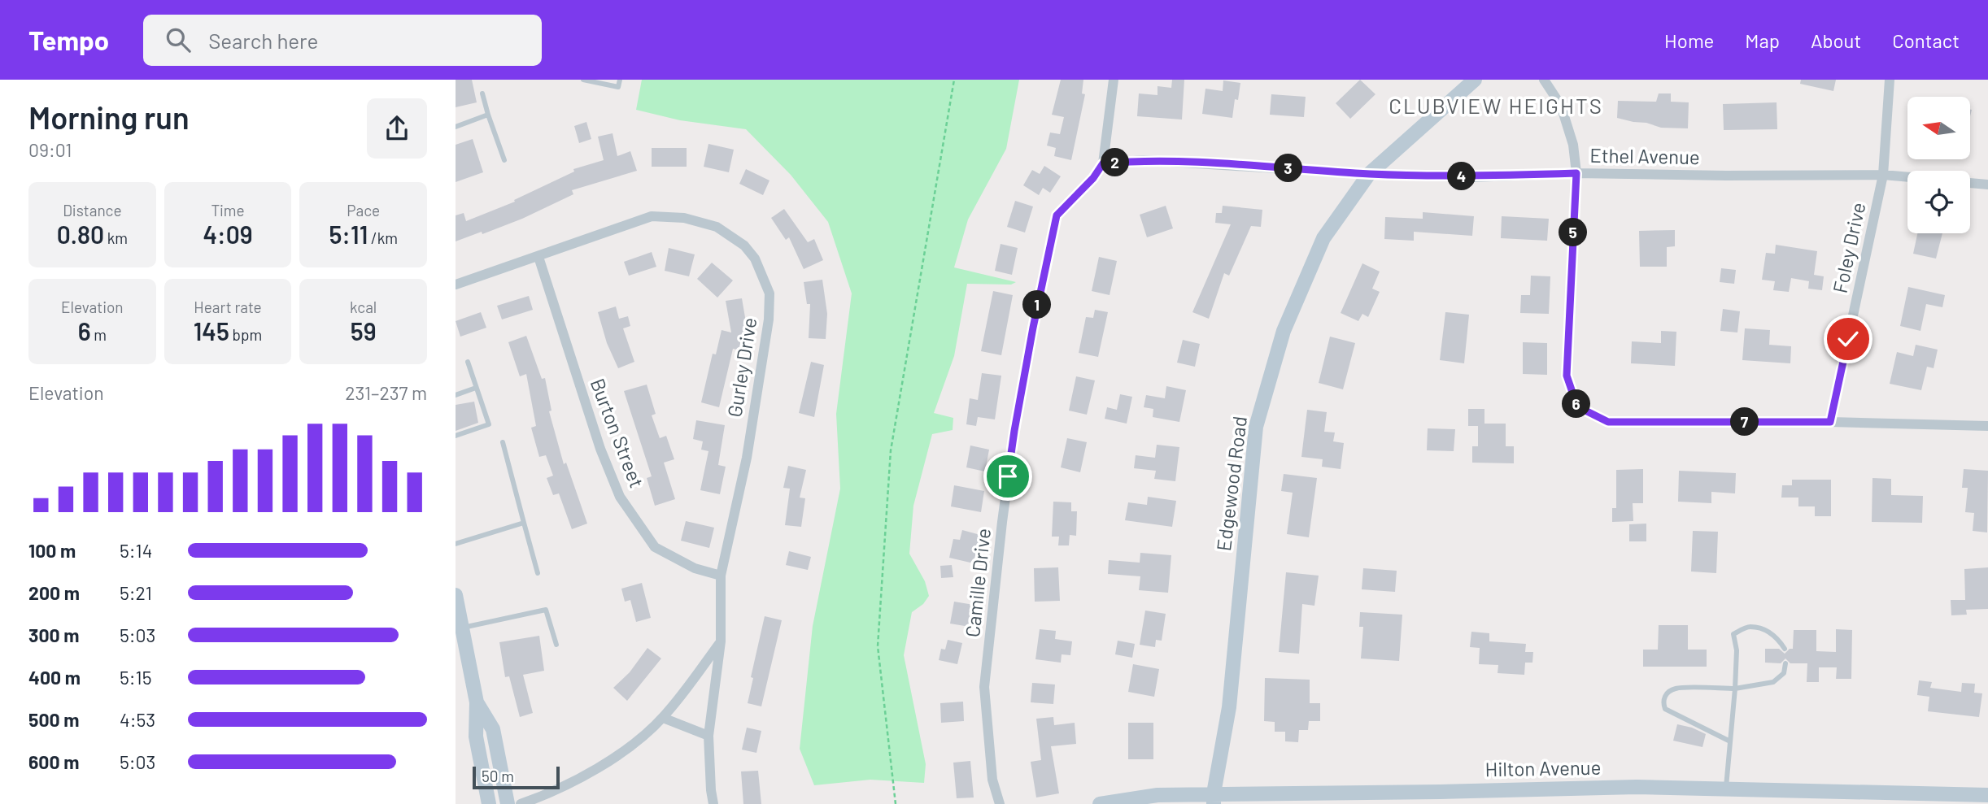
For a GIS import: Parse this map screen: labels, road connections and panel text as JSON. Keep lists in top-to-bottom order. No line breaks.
{"streets":{"street":["Ethel Avenue","Foley Drive","Gurley Drive","Burton Street","Edgewood Road","Camille Drive","Hilton Avenue"]},"crossings":[["Ethel Avenue","Foley Drive"],["Ethel Avenue","Edgewood Road"],["Ethel Avenue","Camille Drive"],["Gurley Drive","Burton Street"],["Edgewood Road","Hilton Avenue"]],"districts":["CLUBVIEW HEIGHTS"],"scale_bar":"50 m","north":"left","page":{"header":"Tempo","search":"Search here","nav":["Home","Map","About","Contact"],"heading":["Morning run","09:01"],"pins":["2","3","4","5","1","6","7"],"stats":[["Distance","0.80 km"],["Time","4:09"],["Pace","5:11 /km"],["Elevation","6 m"],["Heart rate","145 bpm"],["kcal","59"]],"chart":["Elevation","231–237 m"],"list":[{"name":"100 m","note":"5:14"},{"name":"200 m","note":"5:21"},{"name":"300 m","note":"5:03"},{"name":"400 m","note":"5:15"},{"name":"500 m","note":"4:53"},{"name":"600 m","note":"5:03"}],"scale":"50 m"}}
